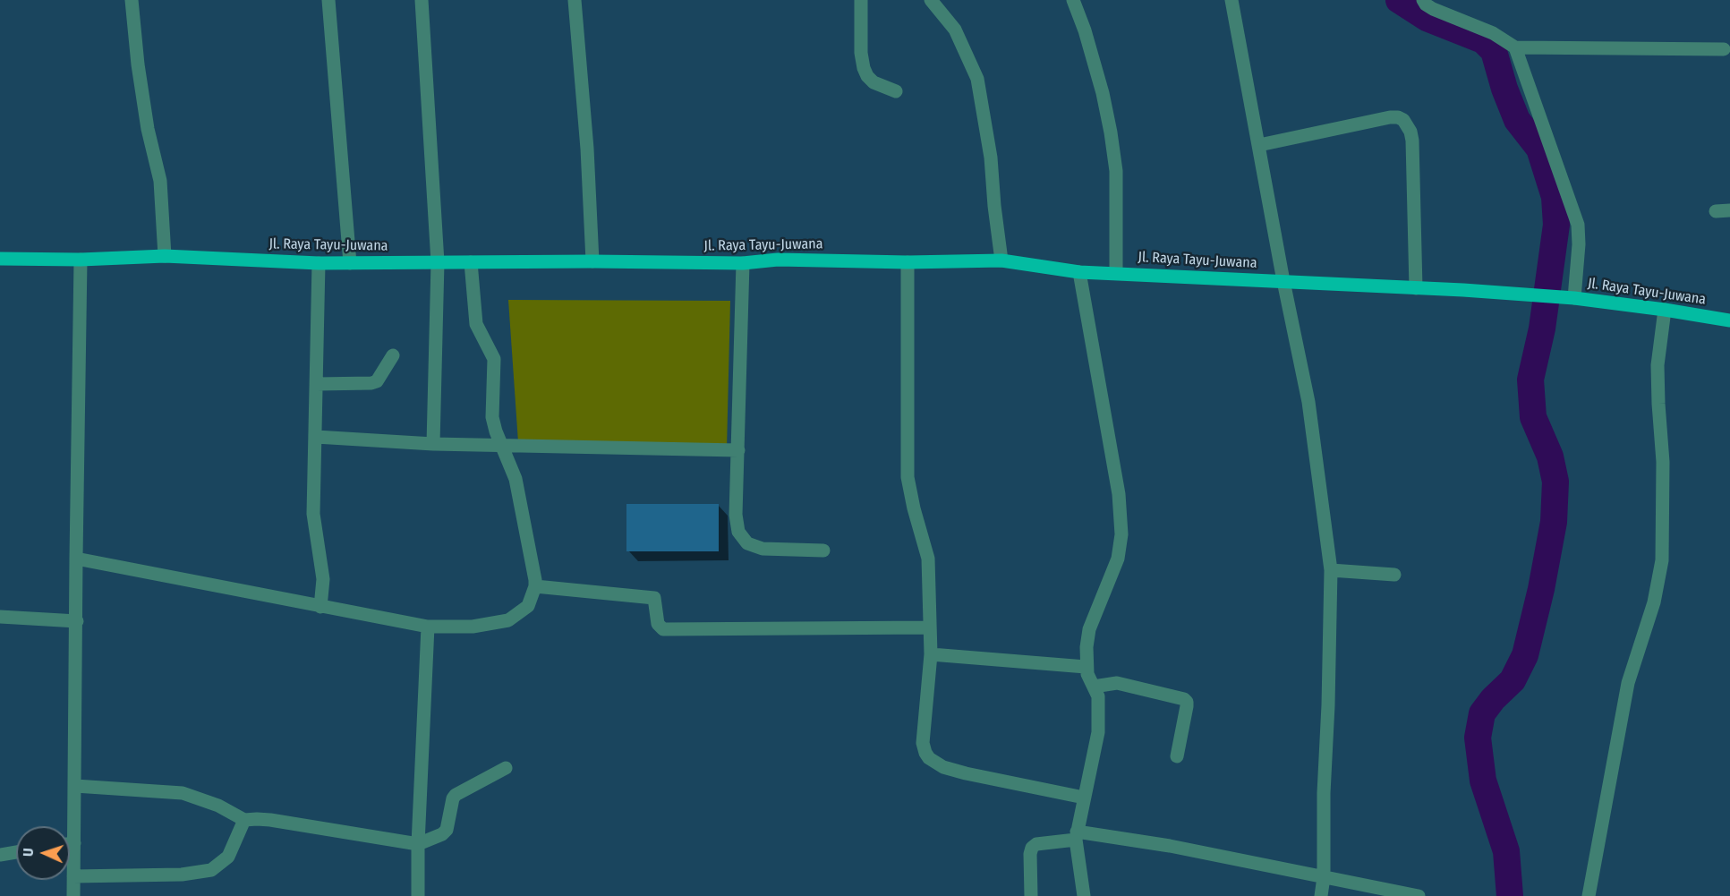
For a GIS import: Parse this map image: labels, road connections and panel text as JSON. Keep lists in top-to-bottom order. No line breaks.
{"streets":{"main road":["Jl. Raya Tayu-Juwana"]},"north":"left"}
